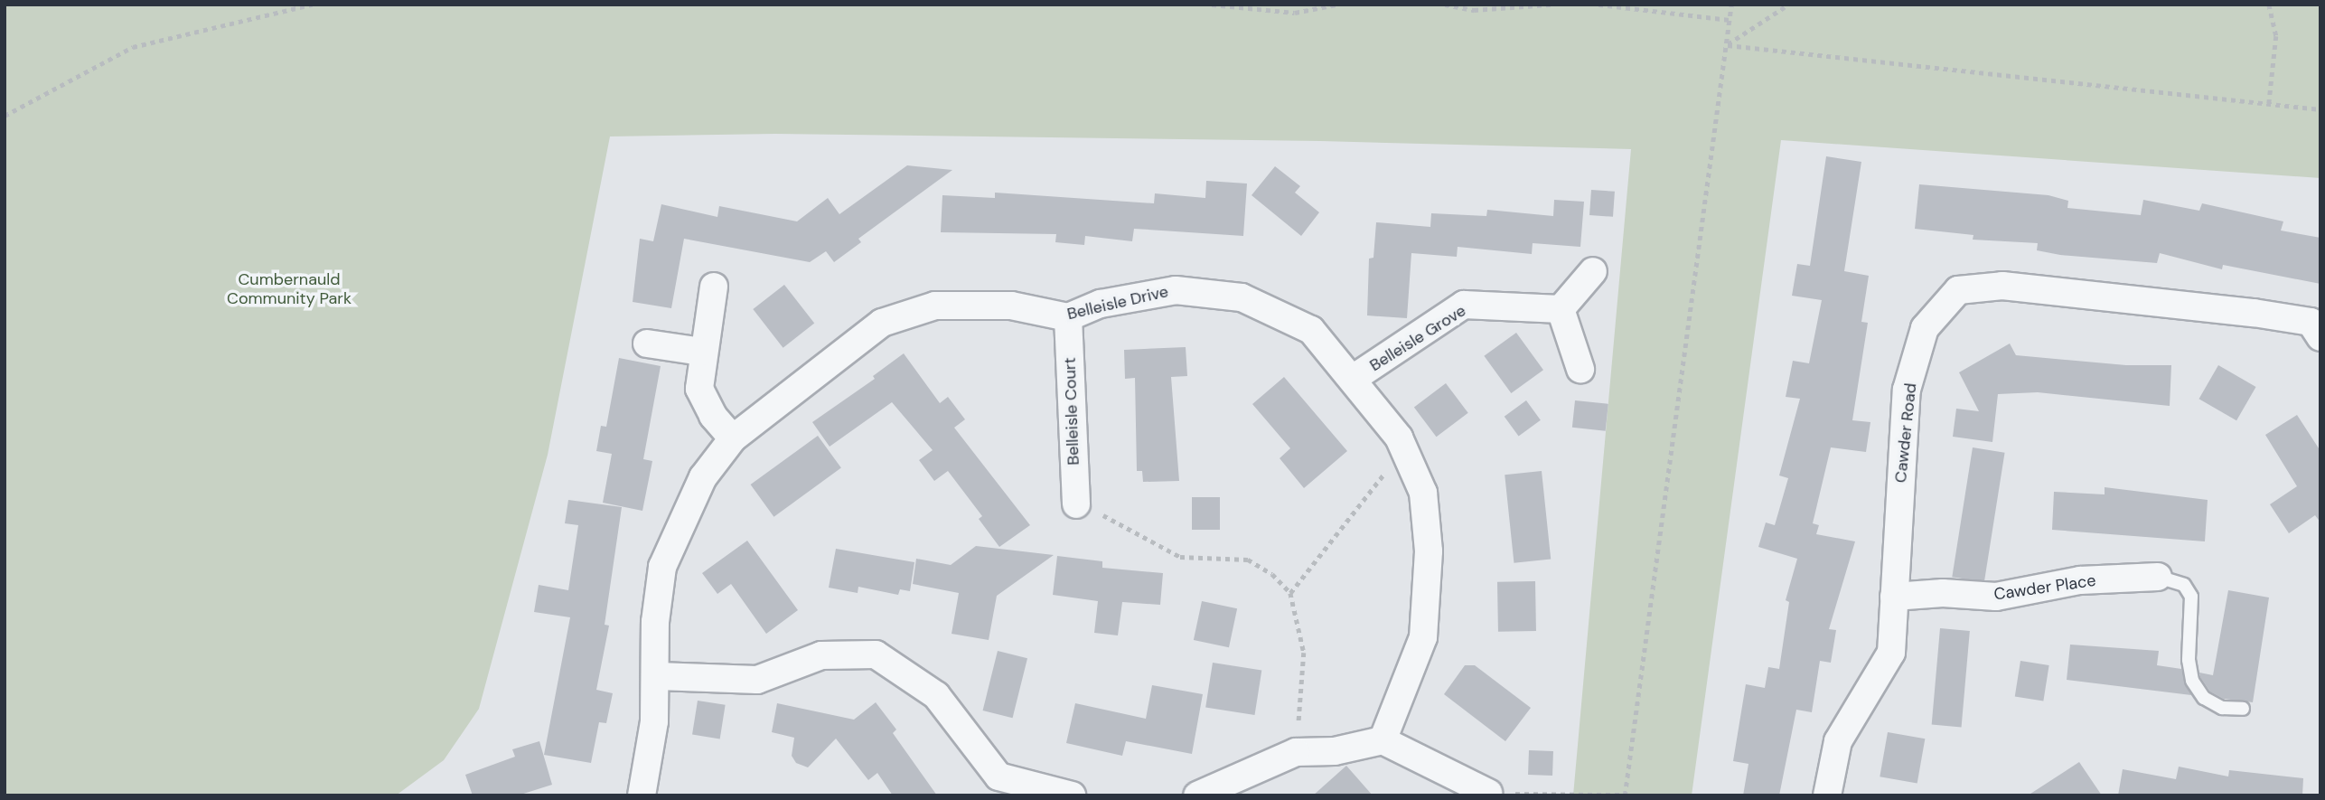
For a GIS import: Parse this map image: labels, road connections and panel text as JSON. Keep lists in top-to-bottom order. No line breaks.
{"streets":{"street":["Belleisle Drive","Belleisle Grove","Belleisle Court","Cawder Road","Cawder Place"]},"crossings":[["Belleisle Drive","Belleisle Grove"],["Belleisle Drive","Belleisle Court"],["Cawder Road","Cawder Place"]],"parks":["Cumbernauld Community Park"]}
